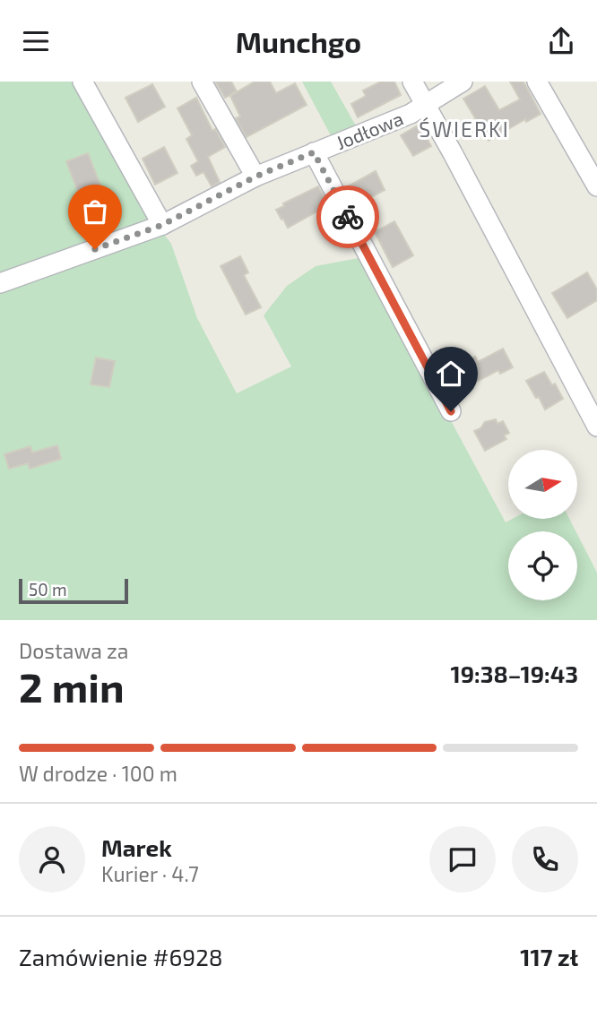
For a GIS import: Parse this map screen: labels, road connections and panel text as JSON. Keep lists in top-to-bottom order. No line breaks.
{"streets":{"street":["Jodłowa"]},"districts":["ŚWIERKI"],"scale_bar":"50 m","north":"right","page":{"header":"Munchgo","scale":"50 m","heading":["2 min","Dostawa za","19:38–19:43"],"panel":["Marek","Kurier · 4.7","Zamówienie #6928","117 zł"],"bar":"W drodze · 100 m"}}
